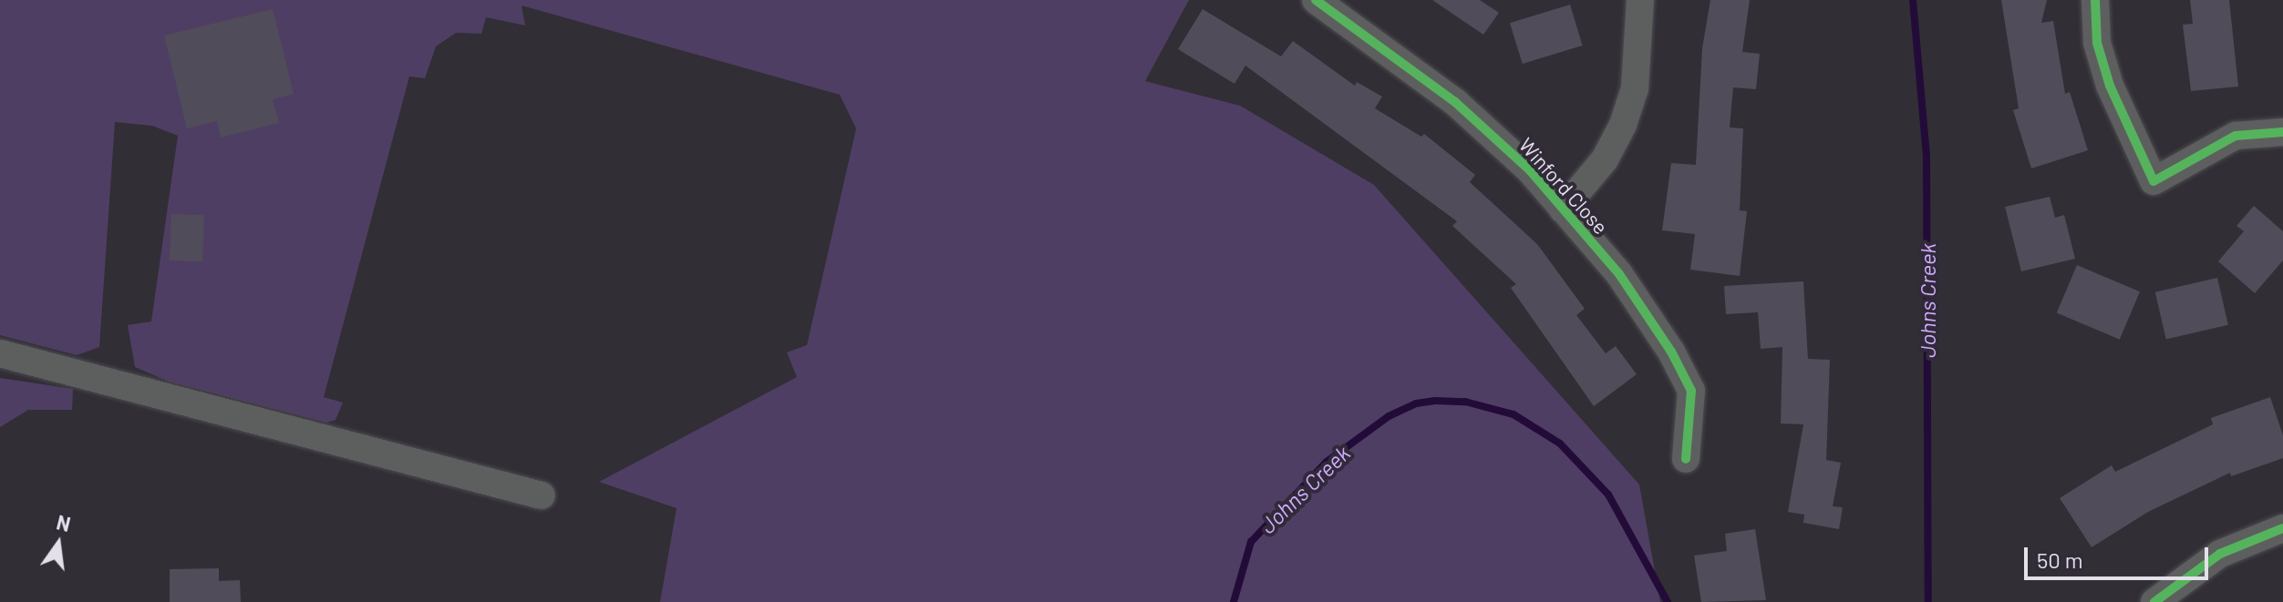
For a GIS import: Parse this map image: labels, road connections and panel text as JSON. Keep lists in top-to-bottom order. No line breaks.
{"streets":{"street":["Winford Close"]},"water":["Johns Creek"],"scale_bar":"50 m","north":"top"}
